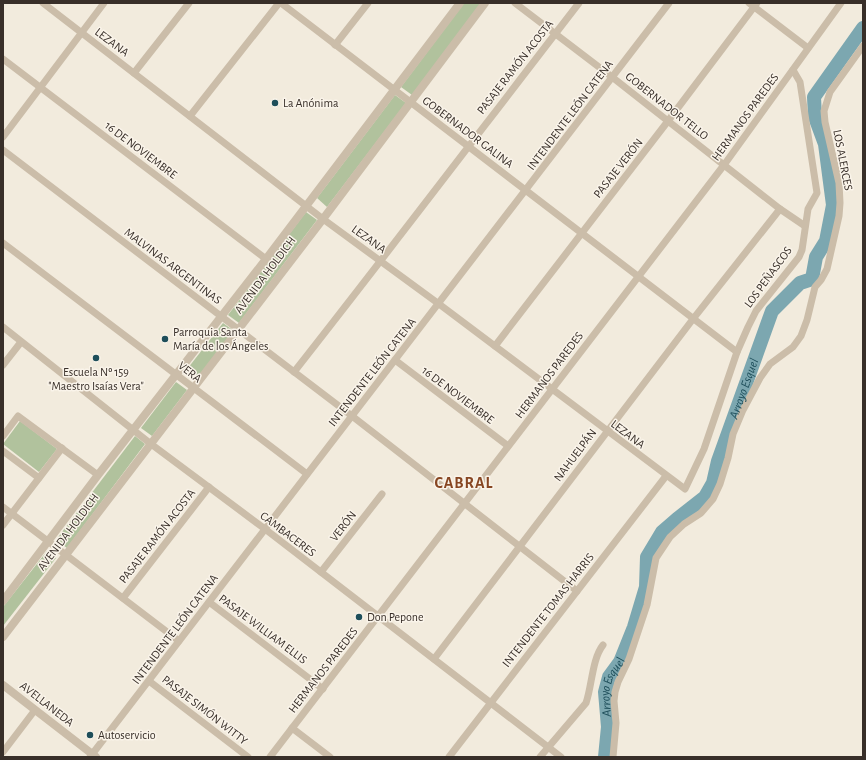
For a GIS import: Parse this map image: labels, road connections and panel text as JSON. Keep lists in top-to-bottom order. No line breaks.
{"streets":{"street":["LEZANA","PASAJE RAMÓN ACOSTA","GOBERNADOR TELLO","INTENDENTE LEÓN CATENA","HERMANOS PAREDES","GOBERNADOR GALINA","16 DE NOVIEMBRE","LOS ALERCES","PASAJE VERÓN","MALVINAS ARGENTINAS","AVENIDA HOLDICH","LOS PEÑASCOS","VERA","NAHUELPÁN","VERÓN","CAMBACERES","INTENDENTE TOMAS HARRIS","PASAJE WILLIAM ELLIS","AVELLANEDA","PASAJE SIMÓN WITTY"]},"crossings":[["LEZANA","PASAJE RAMÓN ACOSTA"],["LEZANA","INTENDENTE LEÓN CATENA"],["LEZANA","HERMANOS PAREDES"],["LEZANA","PASAJE VERÓN"],["LEZANA","AVENIDA HOLDICH"],["LEZANA","LOS PEÑASCOS"],["LEZANA","NAHUELPÁN"],["LEZANA","INTENDENTE TOMAS HARRIS"],["PASAJE RAMÓN ACOSTA","GOBERNADOR TELLO"],["PASAJE RAMÓN ACOSTA","GOBERNADOR GALINA"],["PASAJE RAMÓN ACOSTA","MALVINAS ARGENTINAS"],["PASAJE RAMÓN ACOSTA","CAMBACERES"],["GOBERNADOR TELLO","INTENDENTE LEÓN CATENA"],["GOBERNADOR TELLO","HERMANOS PAREDES"],["GOBERNADOR TELLO","PASAJE VERÓN"],["GOBERNADOR TELLO","LOS PEÑASCOS"],["GOBERNADOR TELLO","NAHUELPÁN"],["INTENDENTE LEÓN CATENA","GOBERNADOR GALINA"],["INTENDENTE LEÓN CATENA","16 DE NOVIEMBRE"],["INTENDENTE LEÓN CATENA","MALVINAS ARGENTINAS"],["INTENDENTE LEÓN CATENA","VERA"],["INTENDENTE LEÓN CATENA","CAMBACERES"],["INTENDENTE LEÓN CATENA","PASAJE WILLIAM ELLIS"],["INTENDENTE LEÓN CATENA","AVELLANEDA"],["INTENDENTE LEÓN CATENA","PASAJE SIMÓN WITTY"],["HERMANOS PAREDES","GOBERNADOR GALINA"],["HERMANOS PAREDES","16 DE NOVIEMBRE"],["HERMANOS PAREDES","MALVINAS ARGENTINAS"],["HERMANOS PAREDES","LOS PEÑASCOS"],["HERMANOS PAREDES","CAMBACERES"],["HERMANOS PAREDES","PASAJE WILLIAM ELLIS"],["GOBERNADOR GALINA","PASAJE VERÓN"],["GOBERNADOR GALINA","AVENIDA HOLDICH"],["GOBERNADOR GALINA","LOS PEÑASCOS"],["GOBERNADOR GALINA","NAHUELPÁN"],["16 DE NOVIEMBRE","AVENIDA HOLDICH"],["MALVINAS ARGENTINAS","AVENIDA HOLDICH"],["MALVINAS ARGENTINAS","NAHUELPÁN"],["MALVINAS ARGENTINAS","INTENDENTE TOMAS HARRIS"],["AVENIDA HOLDICH","VERA"],["AVENIDA HOLDICH","CAMBACERES"],["NAHUELPÁN","CAMBACERES"],["VERÓN","CAMBACERES"],["CAMBACERES","INTENDENTE TOMAS HARRIS"]],"districts":["CABRAL"],"water":["Arroyo Esquel"],"places":["La Anónima","Parroquia Santa María de los Ángeles","Escuela Nº 159 \"Maestro Isaías Vera\"","Don Pepone","Autoservicio"]}
